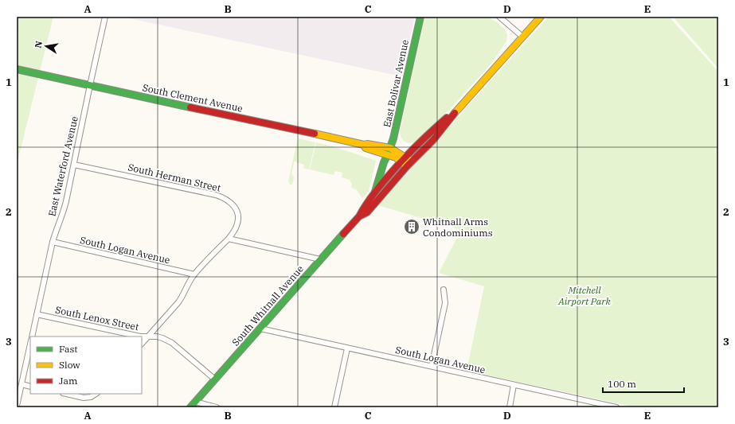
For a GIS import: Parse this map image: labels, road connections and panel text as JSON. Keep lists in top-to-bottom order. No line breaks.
{"streets":{"street":["East Bolivar Avenue","South Clement Avenue","East Waterford Avenue","South Herman Street","South Logan Avenue","South Whitnall Avenue","South Lenox Street"]},"crossings":[["East Bolivar Avenue","South Clement Avenue"],["East Bolivar Avenue","South Whitnall Avenue"],["South Clement Avenue","East Waterford Avenue"],["South Clement Avenue","South Whitnall Avenue"],["East Waterford Avenue","South Herman Street"],["East Waterford Avenue","South Logan Avenue"],["East Waterford Avenue","South Lenox Street"],["South Herman Street","South Logan Avenue"],["South Herman Street","South Lenox Street"],["South Logan Avenue","South Whitnall Avenue"],["South Whitnall Avenue","South Lenox Street"]],"parks":["Mitchell Airport Park"],"places":{"building":["Whitnall Arms Condominiums"]},"legend":["Fast","Slow","Jam"],"scale_bar":"100 m","north":"left","grid":{"columns":["A","B","C","D","E"],"rows":["1","2","3"]}}
